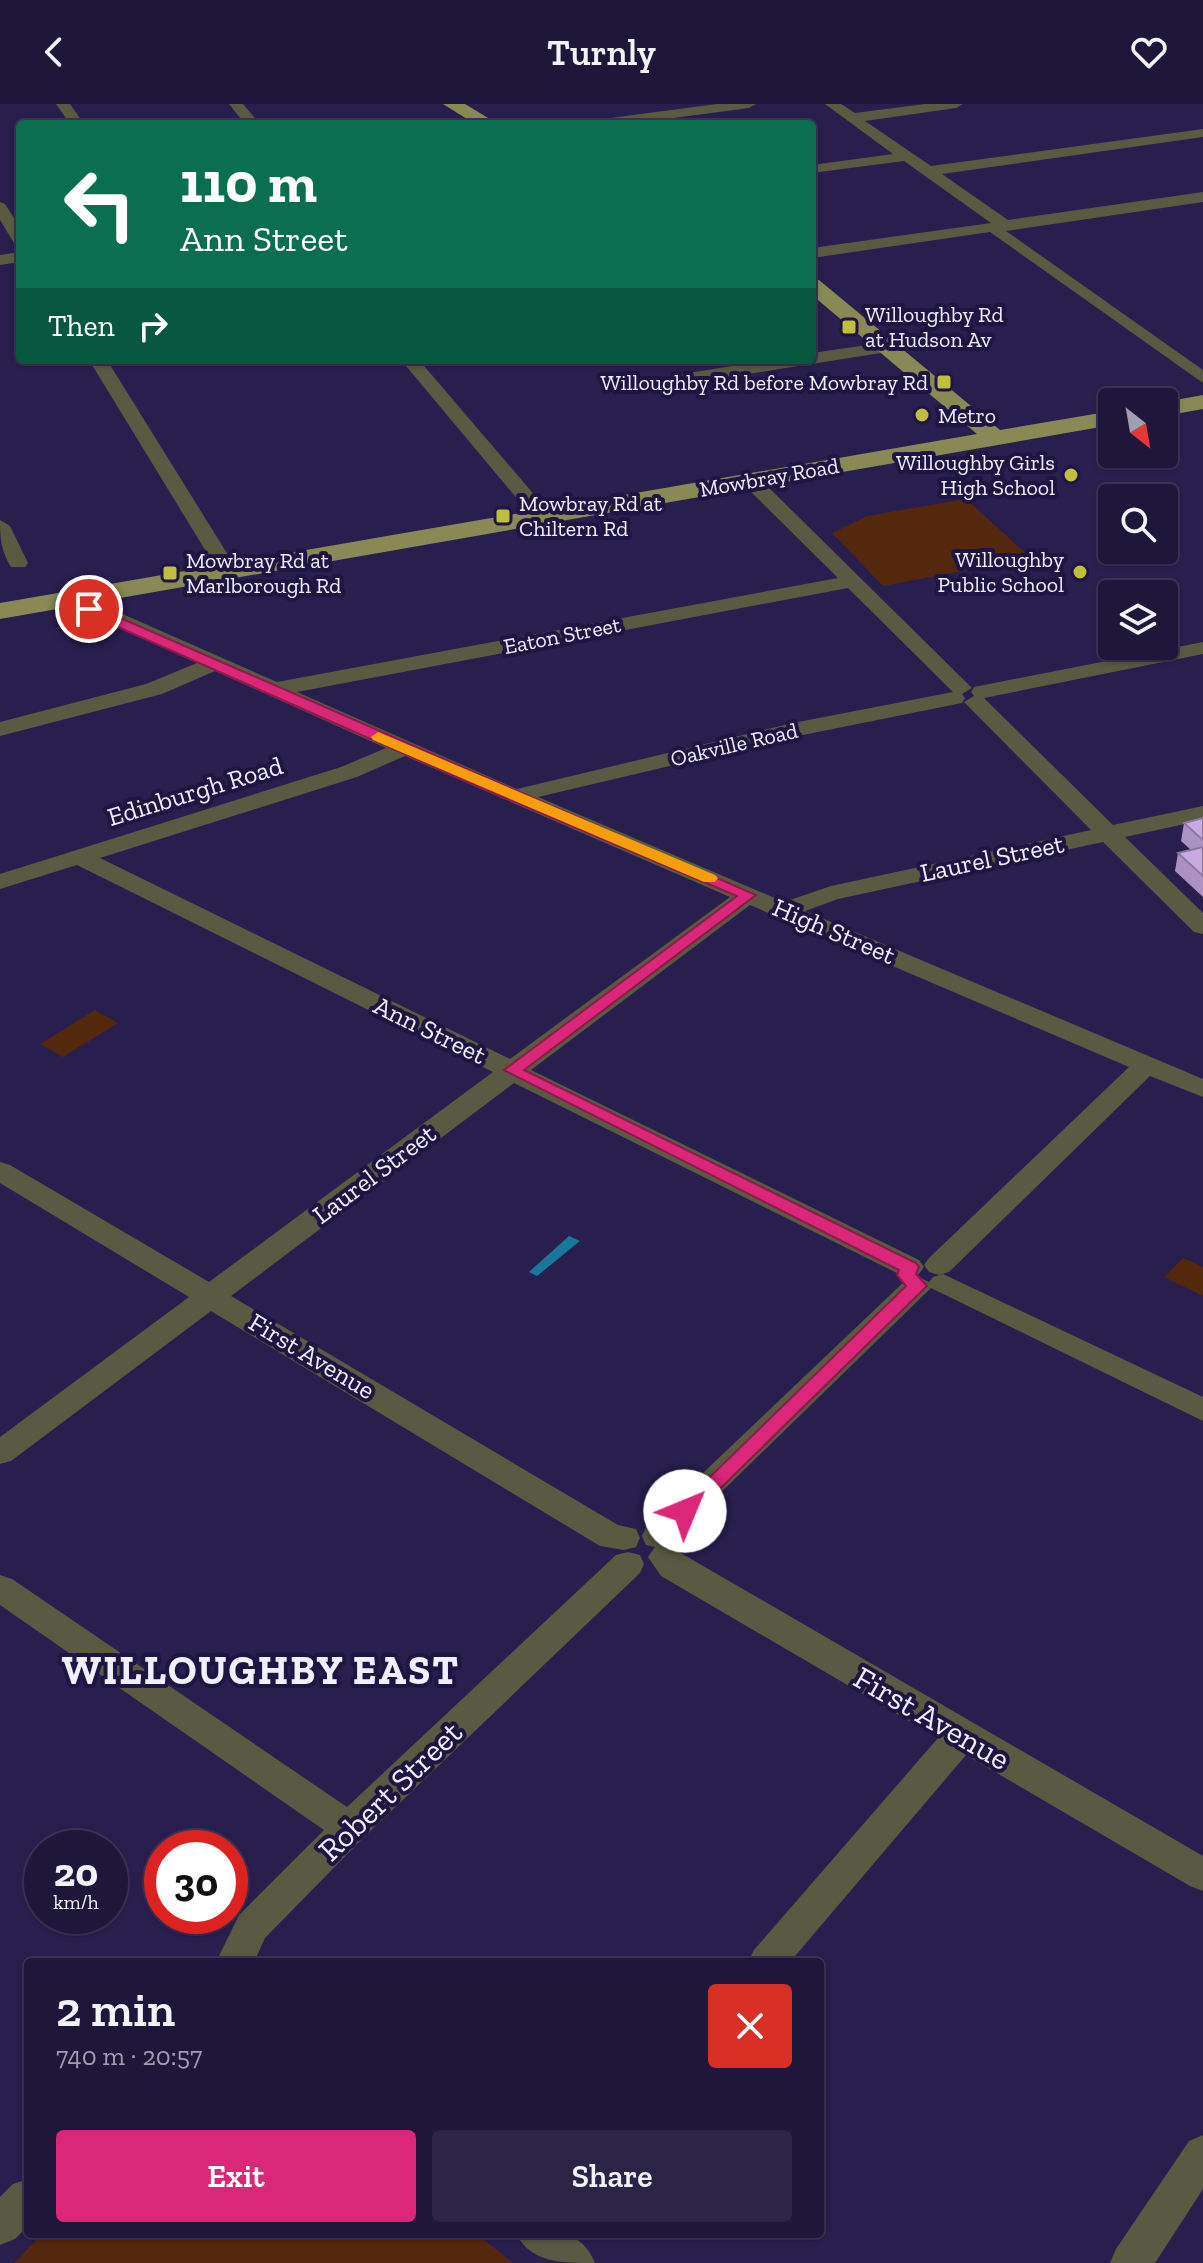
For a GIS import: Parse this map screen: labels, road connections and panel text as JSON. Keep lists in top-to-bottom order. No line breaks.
{"streets":{"main road":["Mowbray Road"],"street":["Eaton Street","Oakville Road","Edinburgh Road","Laurel Street","High Street","Ann Street","First Avenue","Robert Street"]},"crossings":[["Mowbray Road","High Street"],["Eaton Street","High Street"],["Oakville Road","High Street"],["Edinburgh Road","High Street"],["Edinburgh Road","Ann Street"],["Laurel Street","High Street"],["Laurel Street","Ann Street"],["Laurel Street","First Avenue"],["First Avenue","Robert Street"]],"districts":["WILLOUGHBY EAST"],"places":{"transit":["Willoughby Rd at Hudson Av","Willoughby Rd before Mowbray Rd","Mowbray Rd at Chiltern Rd","Mowbray Rd at Marlborough Rd"],"other":["Metro","Willoughby Girls High School","Willoughby Public School"]},"north":"bottom right","page":{"header":"Turnly","turn":["110 m","Ann Street"],"then":"Then","speed":"20 km/h","limit":"30","heading":["2 min","740 m · 20:57"],"buttons":["Exit","Share"]}}
